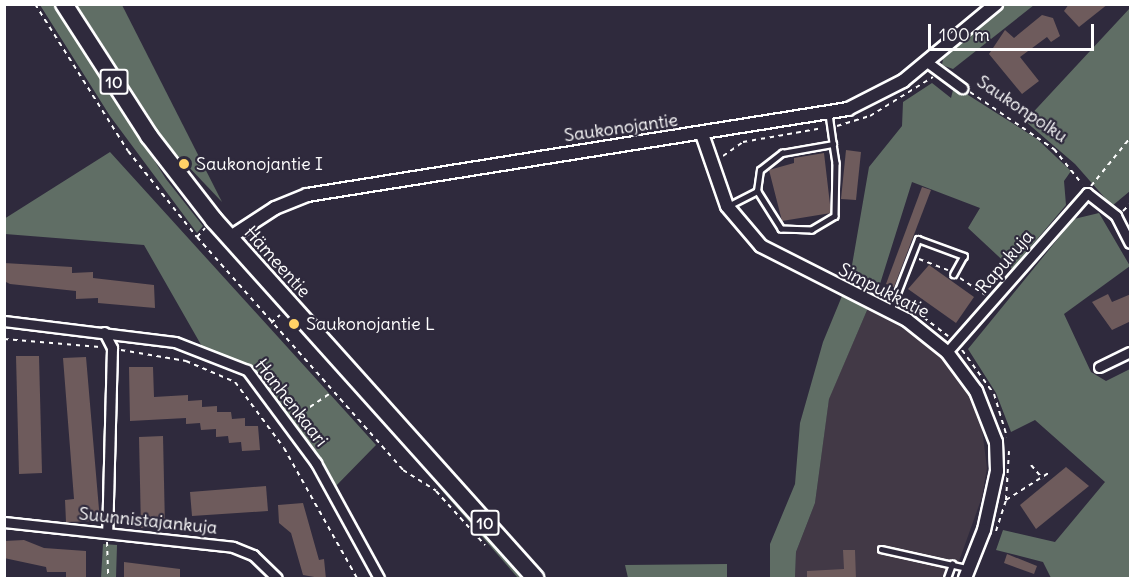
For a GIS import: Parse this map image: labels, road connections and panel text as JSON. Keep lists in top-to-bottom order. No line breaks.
{"streets":{"highway":["10","Hämeentie"],"street":["Saukonpolku","Saukonojantie","Rapukuja","Simpukkatie","Hanhenkaari","Suunnistajankuja"]},"crossings":[["Saukonpolku","Saukonojantie"],["Saukonpolku","Rapukuja"],["Saukonojantie","Hämeentie"],["Saukonojantie","Simpukkatie"],["Rapukuja","Simpukkatie"]],"places":["Saukonojantie I","Saukonojantie L"],"scale_bar":"100 m"}
